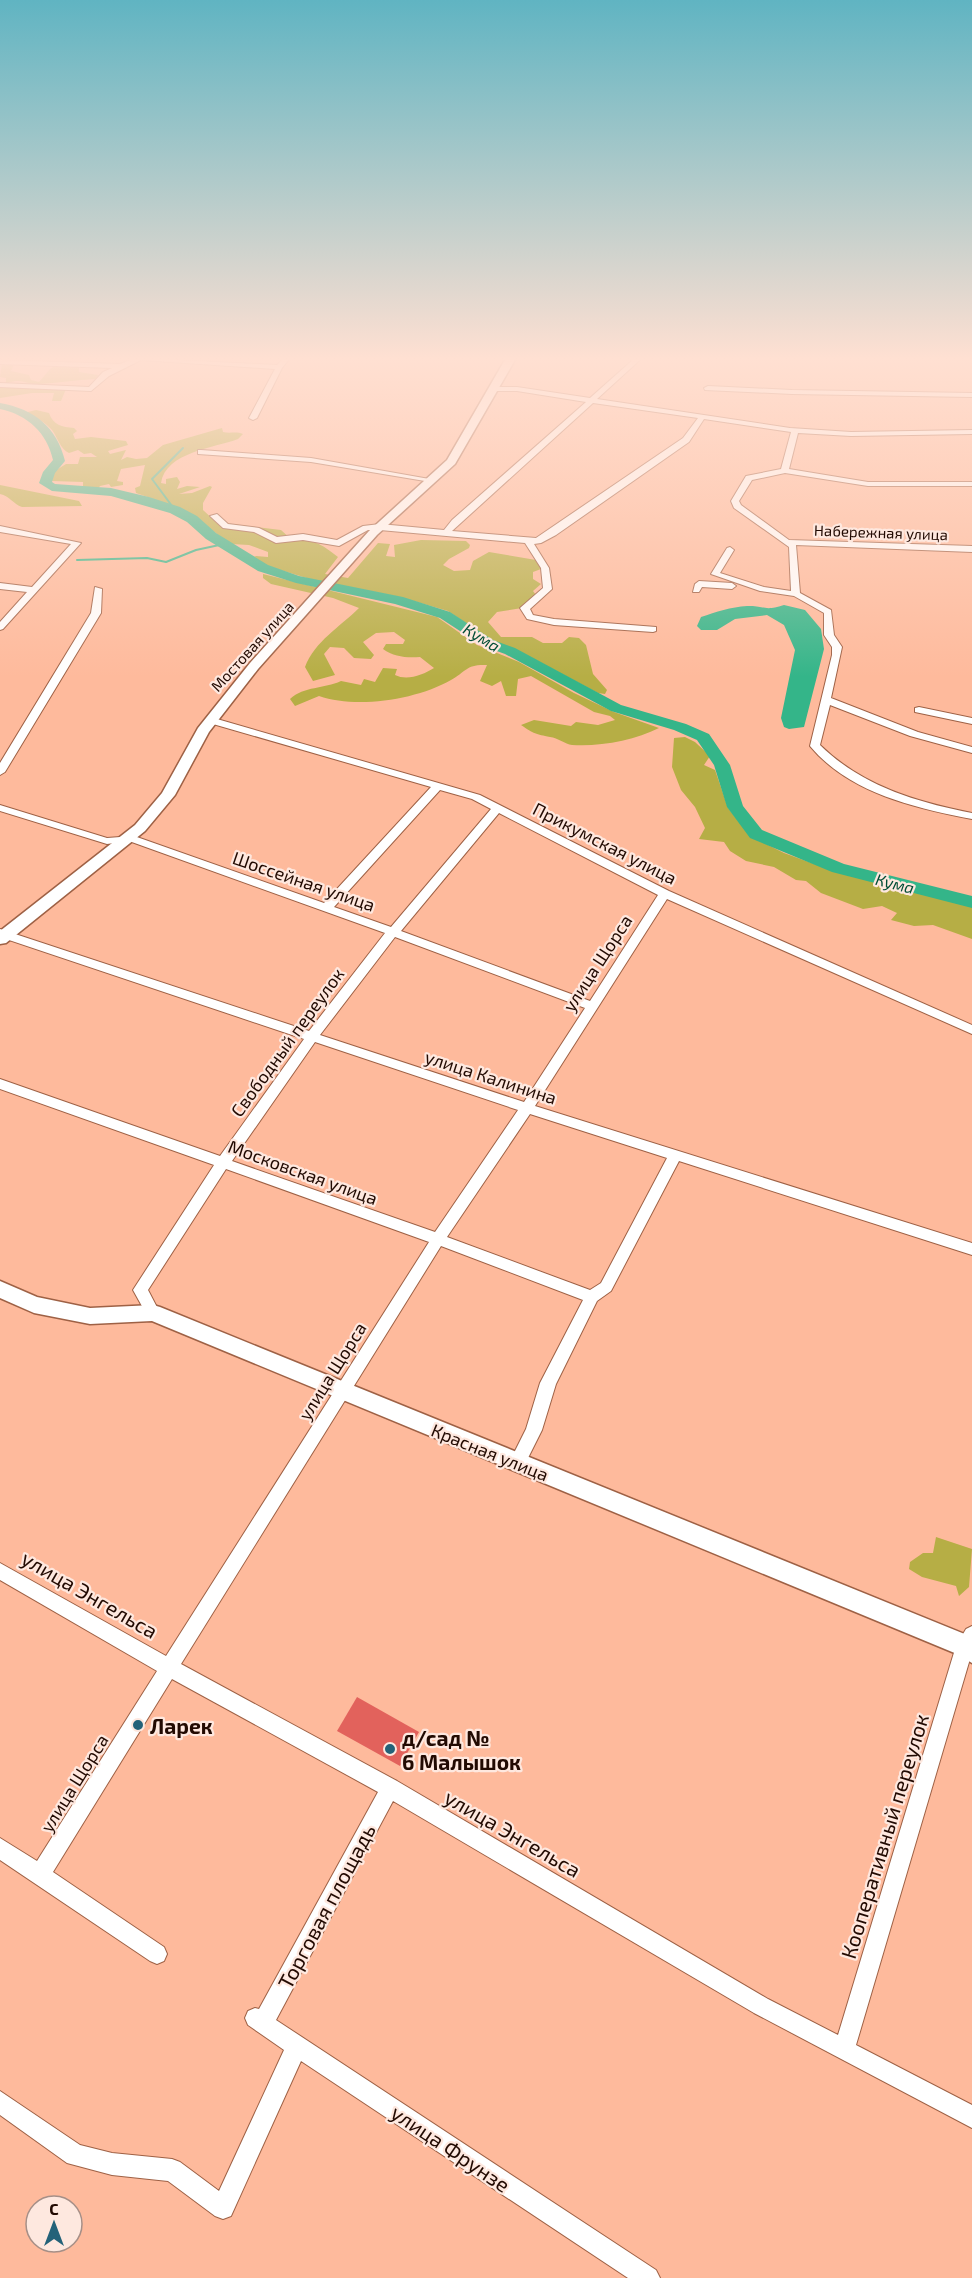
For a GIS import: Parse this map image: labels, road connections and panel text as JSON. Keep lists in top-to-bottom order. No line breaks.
{"streets":{"main road":["Мостовая улица","Красная улица"],"street":["Набережная улица","Прикумская улица","Шоссейная улица","улица Щорса","Свободный переулок","улица Калинина","Московская улица","улица Энгельса","Кооперативный переулок","Торговая площадь","улица Фрунзе"]},"crossings":[["Мостовая улица","Прикумская улица"],["Мостовая улица","Шоссейная улица"],["Мостовая улица","улица Калинина"],["Прикумская улица","улица Щорса"],["Прикумская улица","Свободный переулок"],["Шоссейная улица","улица Щорса"],["Шоссейная улица","Свободный переулок"],["улица Щорса","улица Калинина"],["улица Щорса","Московская улица"],["улица Щорса","Красная улица"],["улица Щорса","улица Энгельса"],["Свободный переулок","улица Калинина"],["Свободный переулок","Московская улица"],["Свободный переулок","Красная улица"],["Красная улица","Кооперативный переулок"],["улица Энгельса","Кооперативный переулок"],["улица Энгельса","Торговая площадь"],["Торговая площадь","улица Фрунзе"]],"water":["Кума"],"places":["Ларек","д/сад № 6 Малышок"],"north":"top"}
